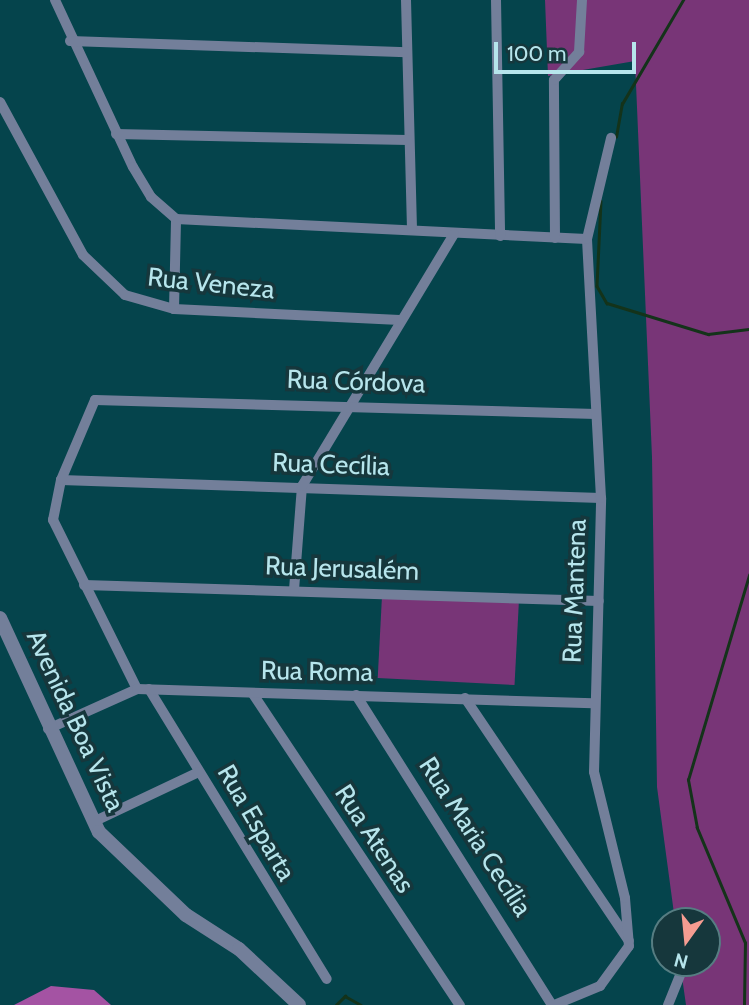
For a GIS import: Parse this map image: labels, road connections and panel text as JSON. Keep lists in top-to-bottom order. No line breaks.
{"streets":{"street":["Rua Veneza","Rua Córdova","Rua Cecília","Rua Jerusalém","Rua Mantena","Rua Roma","Avenida Boa Vista","Rua Esparta","Rua Maria Cecília","Rua Atenas"]},"crossings":[["Rua Córdova","Rua Mantena"],["Rua Córdova","Rua Esparta"],["Rua Cecília","Rua Mantena"],["Rua Cecília","Rua Esparta"],["Rua Jerusalém","Rua Mantena"],["Rua Jerusalém","Rua Esparta"],["Rua Mantena","Rua Roma"],["Rua Roma","Avenida Boa Vista"],["Rua Roma","Rua Esparta"],["Rua Roma","Rua Maria Cecília"],["Rua Roma","Rua Atenas"]],"scale_bar":"100 m","north":"bottom"}
